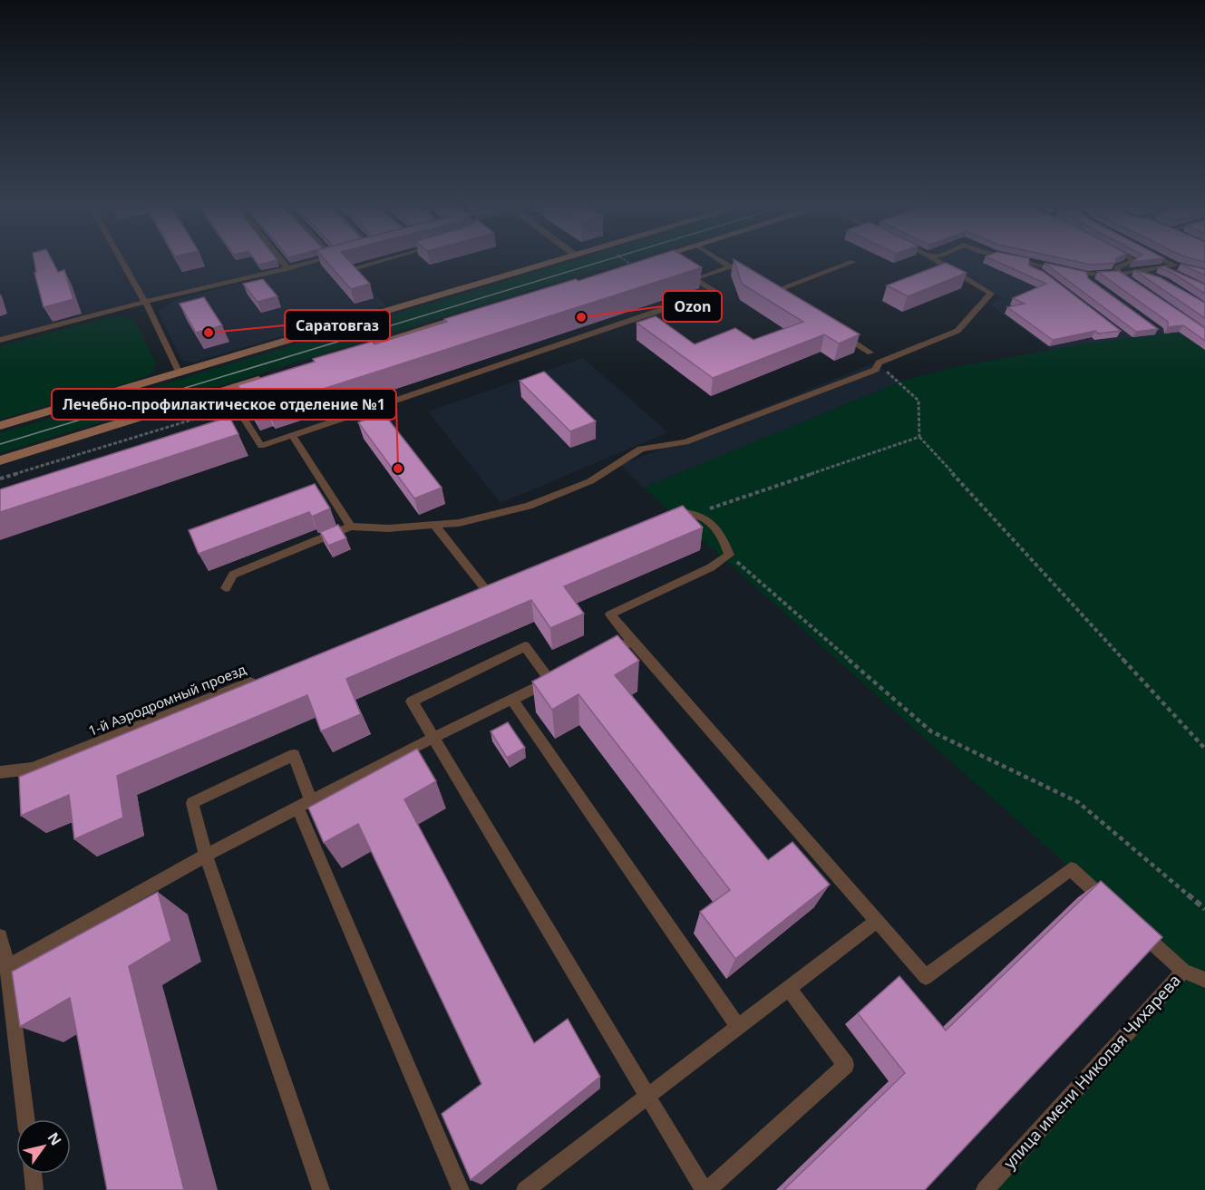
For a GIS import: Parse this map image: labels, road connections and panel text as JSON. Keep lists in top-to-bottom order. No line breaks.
{"streets":{"lane":["1-й Аэродромный проезд","улица имени Николая Чихарева"]},"places":["Ozon","Саратовгаз","Лечебно-профилактическое отделение №1"],"north":"top right"}
